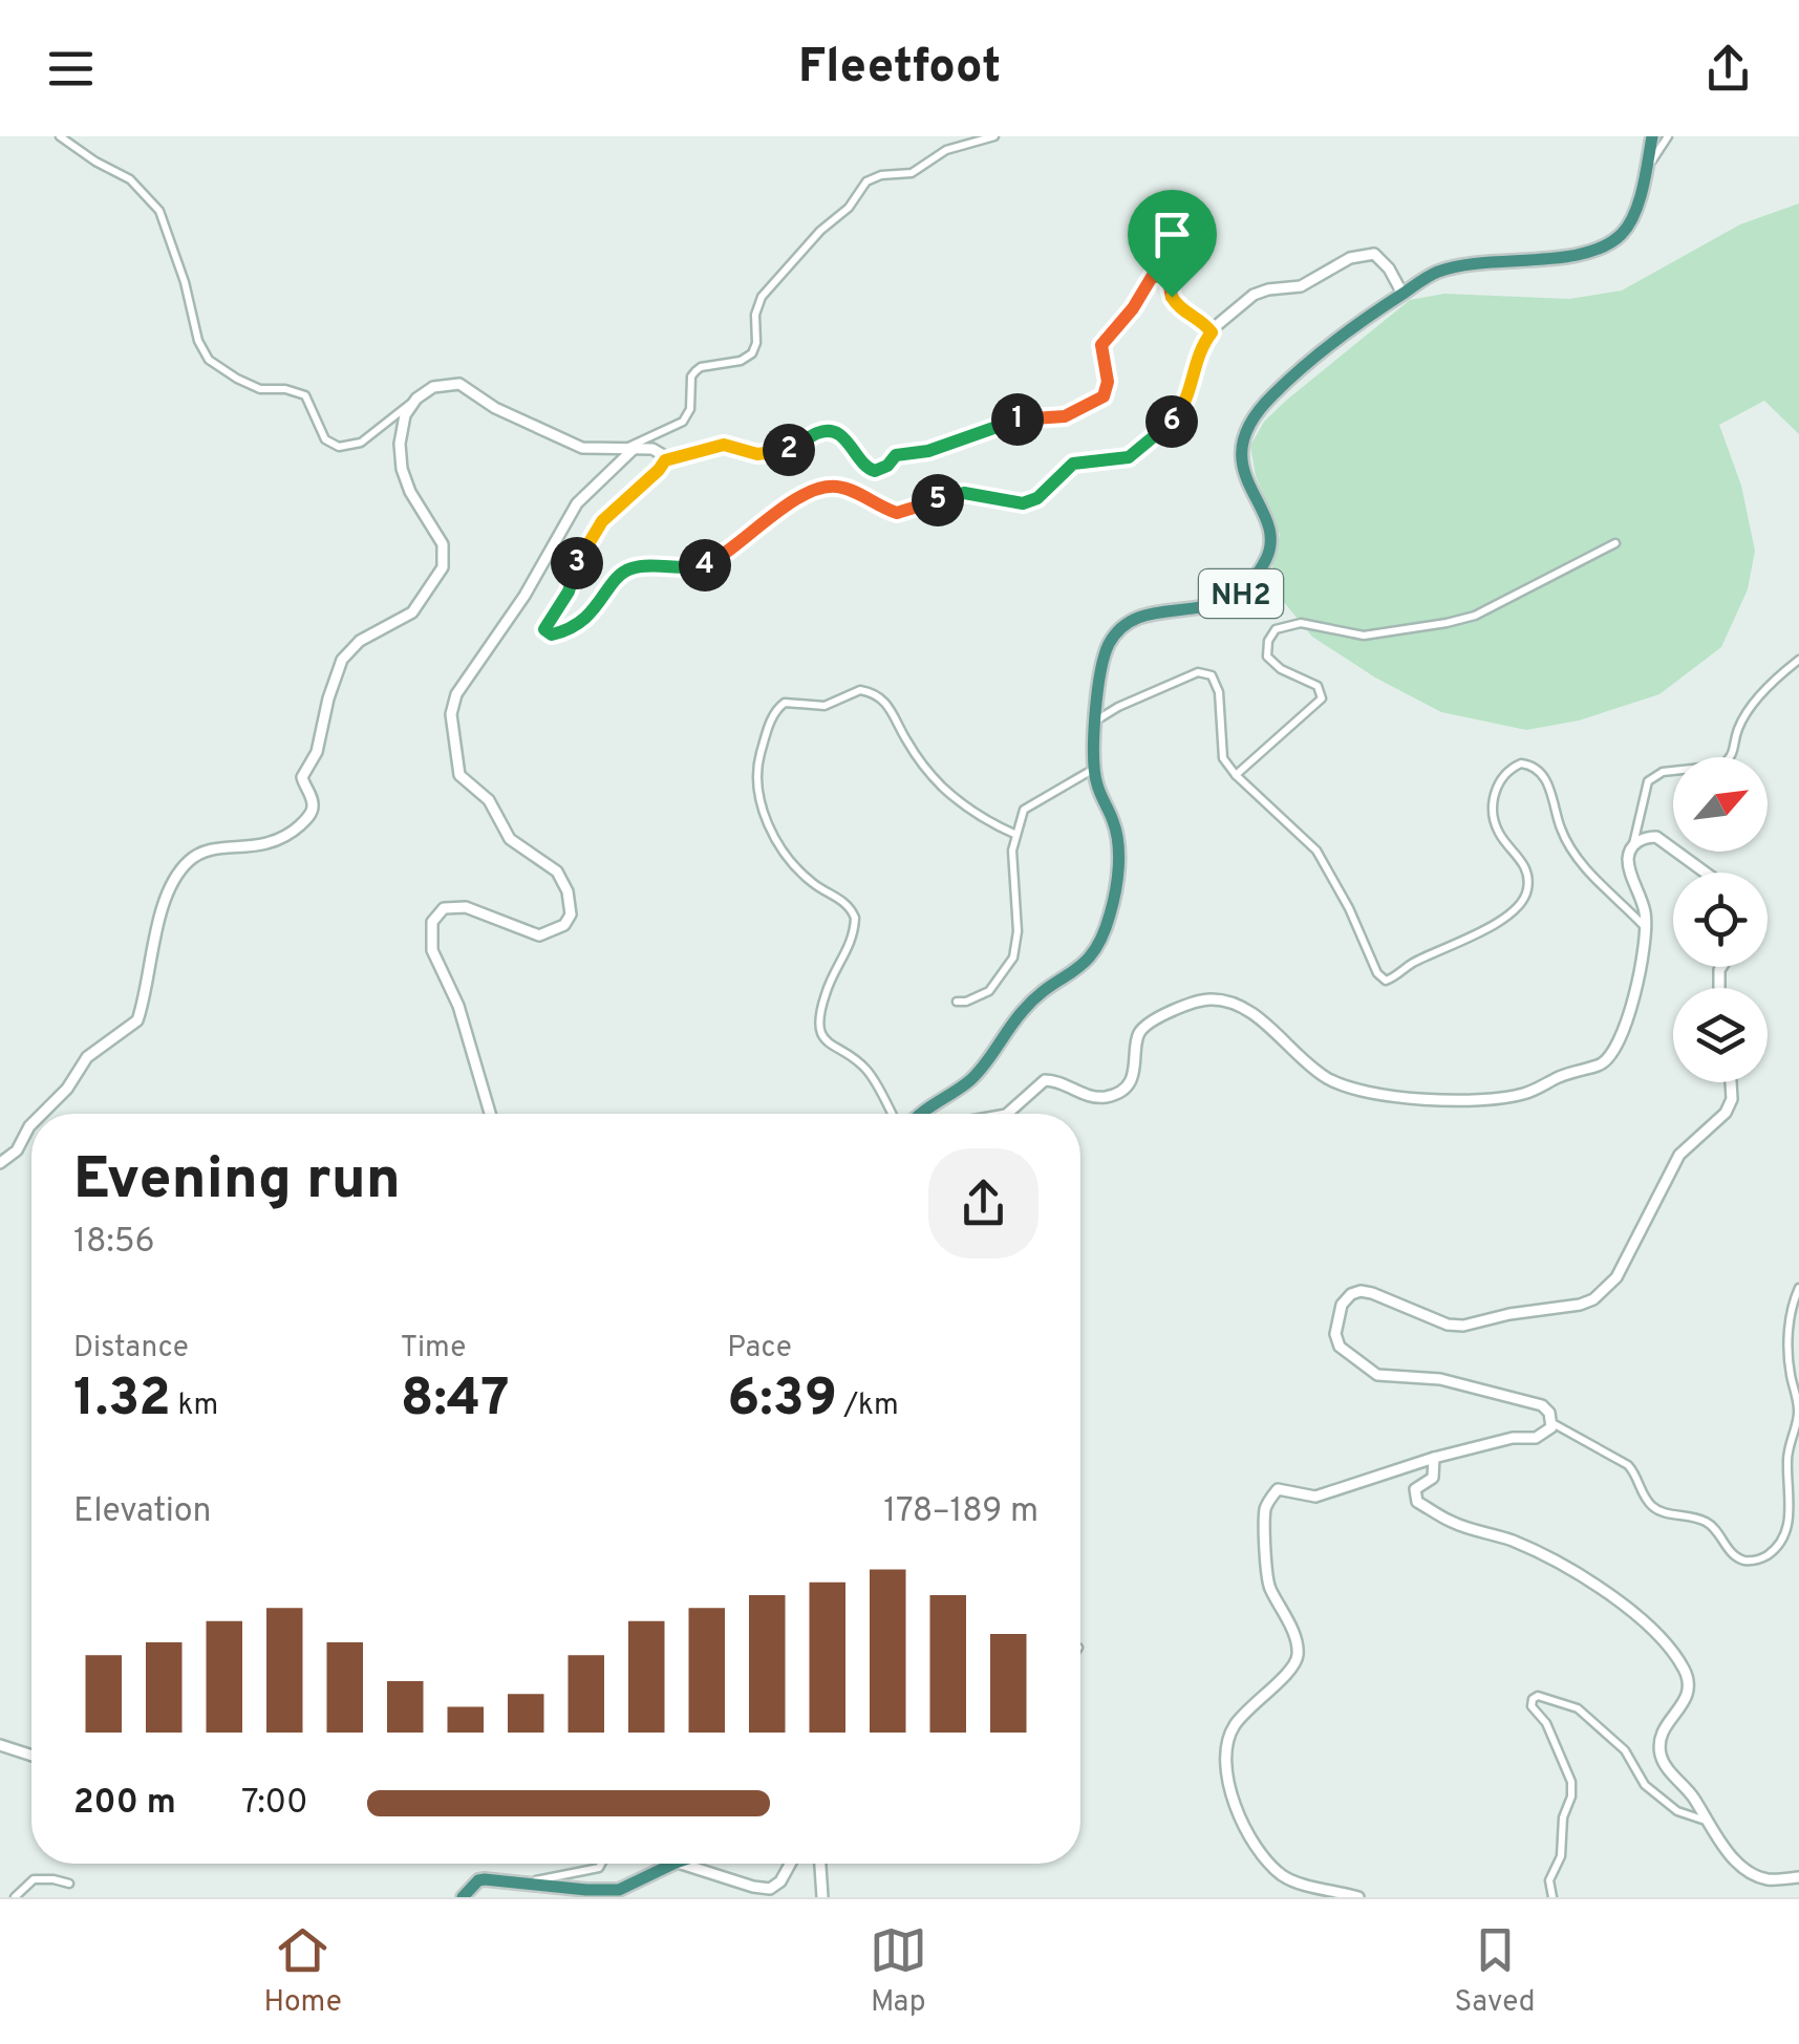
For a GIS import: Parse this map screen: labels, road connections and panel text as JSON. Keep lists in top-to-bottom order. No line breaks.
{"streets":{"highway":["NH2"]},"north":"top right","page":{"header":"Fleetfoot","pins":["1","6","2","5","3","4"],"heading":["Evening run","18:56"],"stats":[["Distance","1.32 km"],["Time","8:47"],["Pace","6:39 /km"]],"chart":["Elevation","178–189 m"],"list":[{"name":"200 m","note":"7:00"}],"tabs":["Home","Map","Saved"]}}
